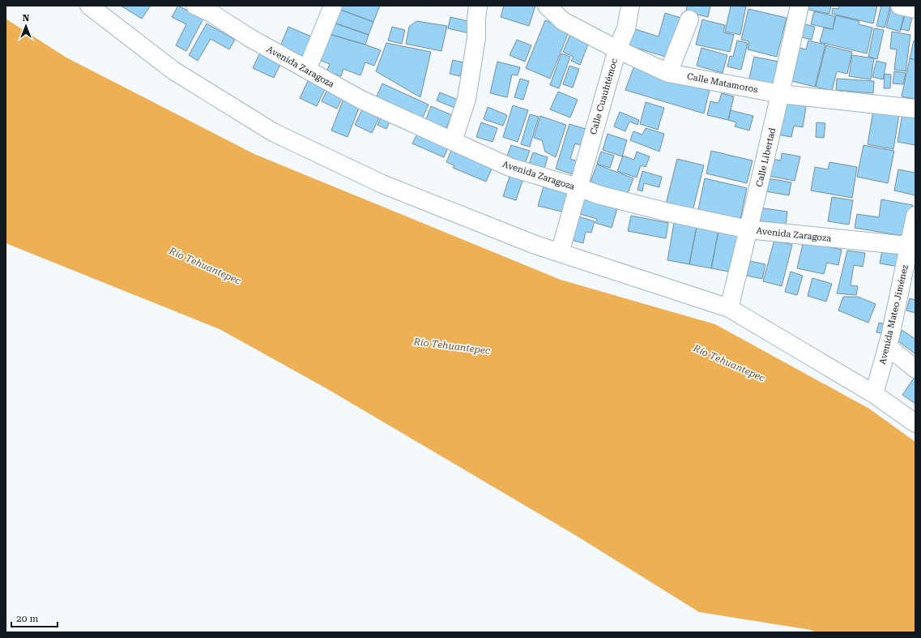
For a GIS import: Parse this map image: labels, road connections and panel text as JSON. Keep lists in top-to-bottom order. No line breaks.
{"streets":{"street":["Avenida Zaragoza","Calle Matamoros","Calle Cuauhtémoc","Calle Libertad","Avenida Mateo Jiménez"]},"crossings":[["Avenida Zaragoza","Calle Cuauhtémoc"],["Avenida Zaragoza","Calle Libertad"],["Avenida Zaragoza","Avenida Mateo Jiménez"],["Calle Matamoros","Calle Cuauhtémoc"],["Calle Matamoros","Calle Libertad"]],"water":["Río Tehuantepec"],"scale_bar":"20 m","north":"top"}
